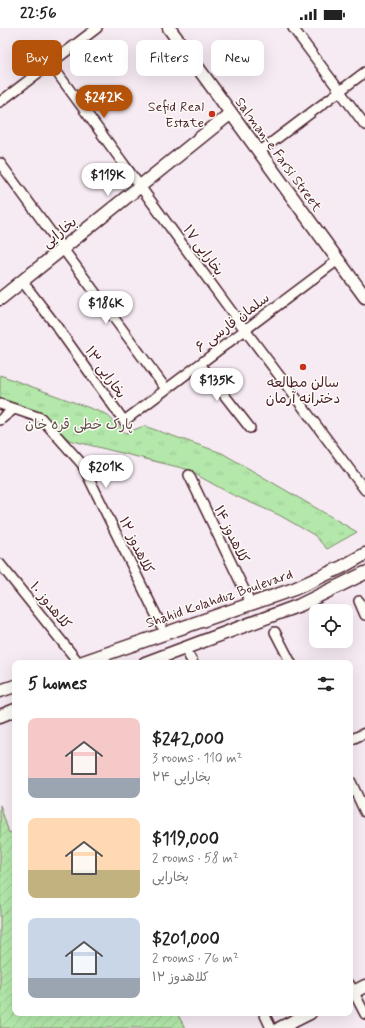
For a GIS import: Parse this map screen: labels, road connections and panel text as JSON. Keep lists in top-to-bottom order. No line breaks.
{"streets":{"street":["Salman-e Farsi Street","بخارایی","بخارایی ۱۷","سلمان فارسی ۶","بخارایی ۱۳","کلاهدوز ۱۴","کلاهدوز ۱۲","Shahid Kolahduz Boulevard","کلاهدوز ۱۰"]},"crossings":[["Salman-e Farsi Street","بخارایی"],["Salman-e Farsi Street","سلمان فارسی ۶"],["بخارایی","بخارایی ۱۷"],["بخارایی","بخارایی ۱۳"],["بخارایی ۱۷","سلمان فارسی ۶"],["سلمان فارسی ۶","بخارایی ۱۳"],["کلاهدوز ۱۴","Shahid Kolahduz Boulevard"]],"parks":["پارک خطی قره خان"],"places":["Sefid Real Estate","سالن مطالعه دخترانه آرمان"],"page":{"status":"22:56","chip":["Buy","Rent","Filters","New"],"price":["$242K","$119K","$186K","$135K","$201K"],"heading":"5 homes","list":[{"name":"$242,000","note":"3 rooms · 110 m² · بخارایی ۲۴"},{"name":"$119,000","note":"2 rooms · 58 m² · بخارایی"},{"name":"$201,000","note":"2 rooms · 76 m² · کلاهدوز ۱۲"}]}}
